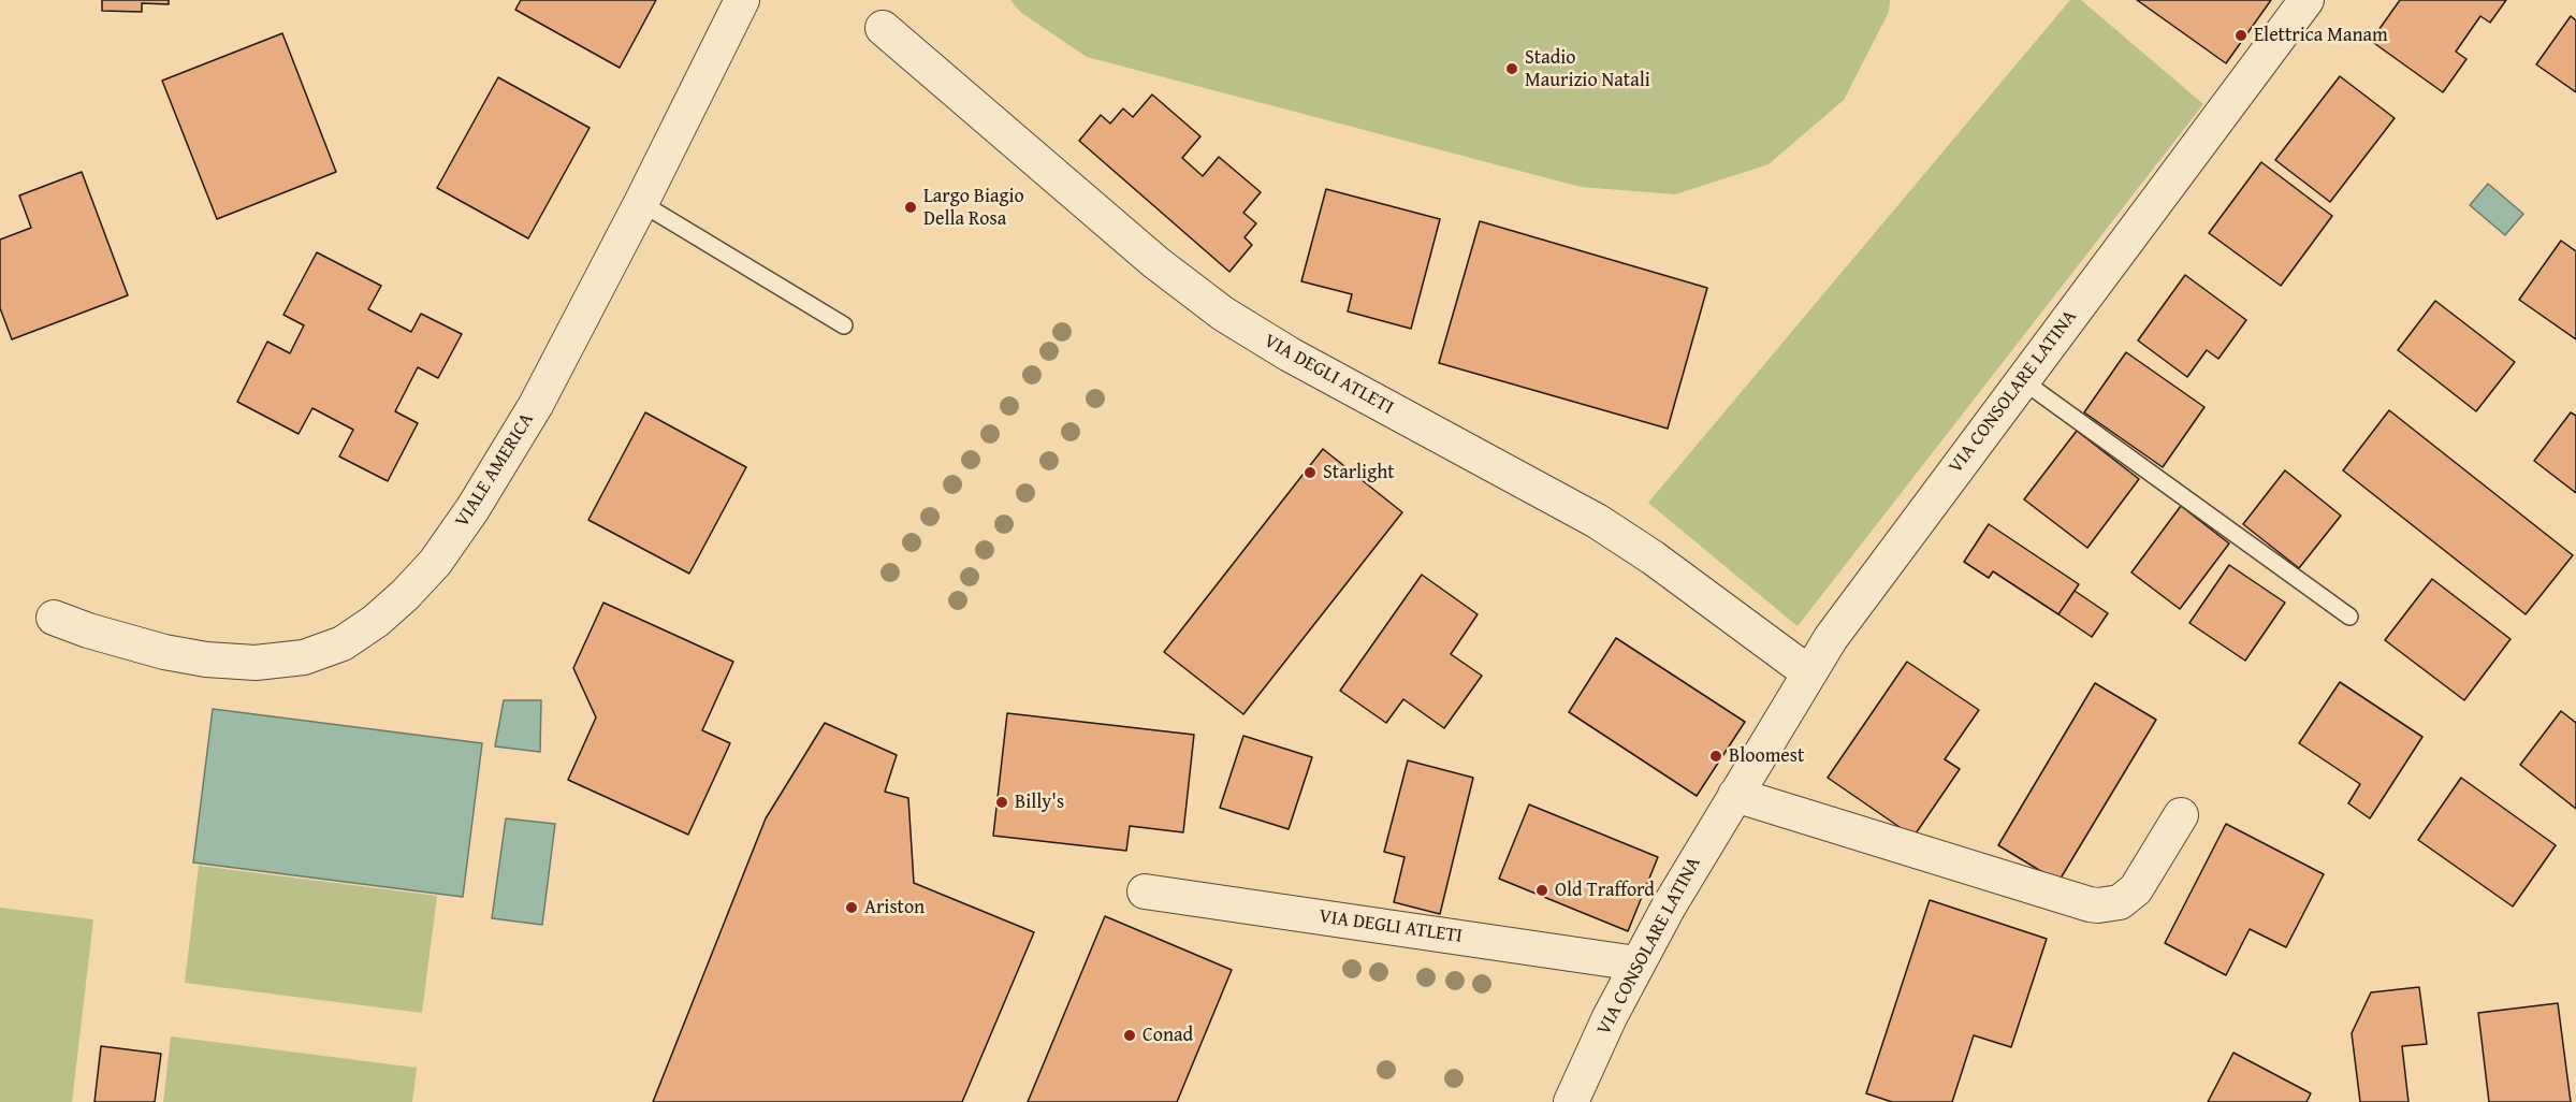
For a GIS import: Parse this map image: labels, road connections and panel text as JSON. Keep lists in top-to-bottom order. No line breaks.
{"streets":{"street":["VIA DEGLI ATLETI","VIA CONSOLARE LATINA","VIALE AMERICA"]},"crossings":[["VIA DEGLI ATLETI","VIA CONSOLARE LATINA"]],"places":["Elettrica Manam","Stadio Maurizio Natali","Largo Biagio Della Rosa","Starlight","Bloomest","Billy's","Old Trafford","Ariston","Conad"]}
